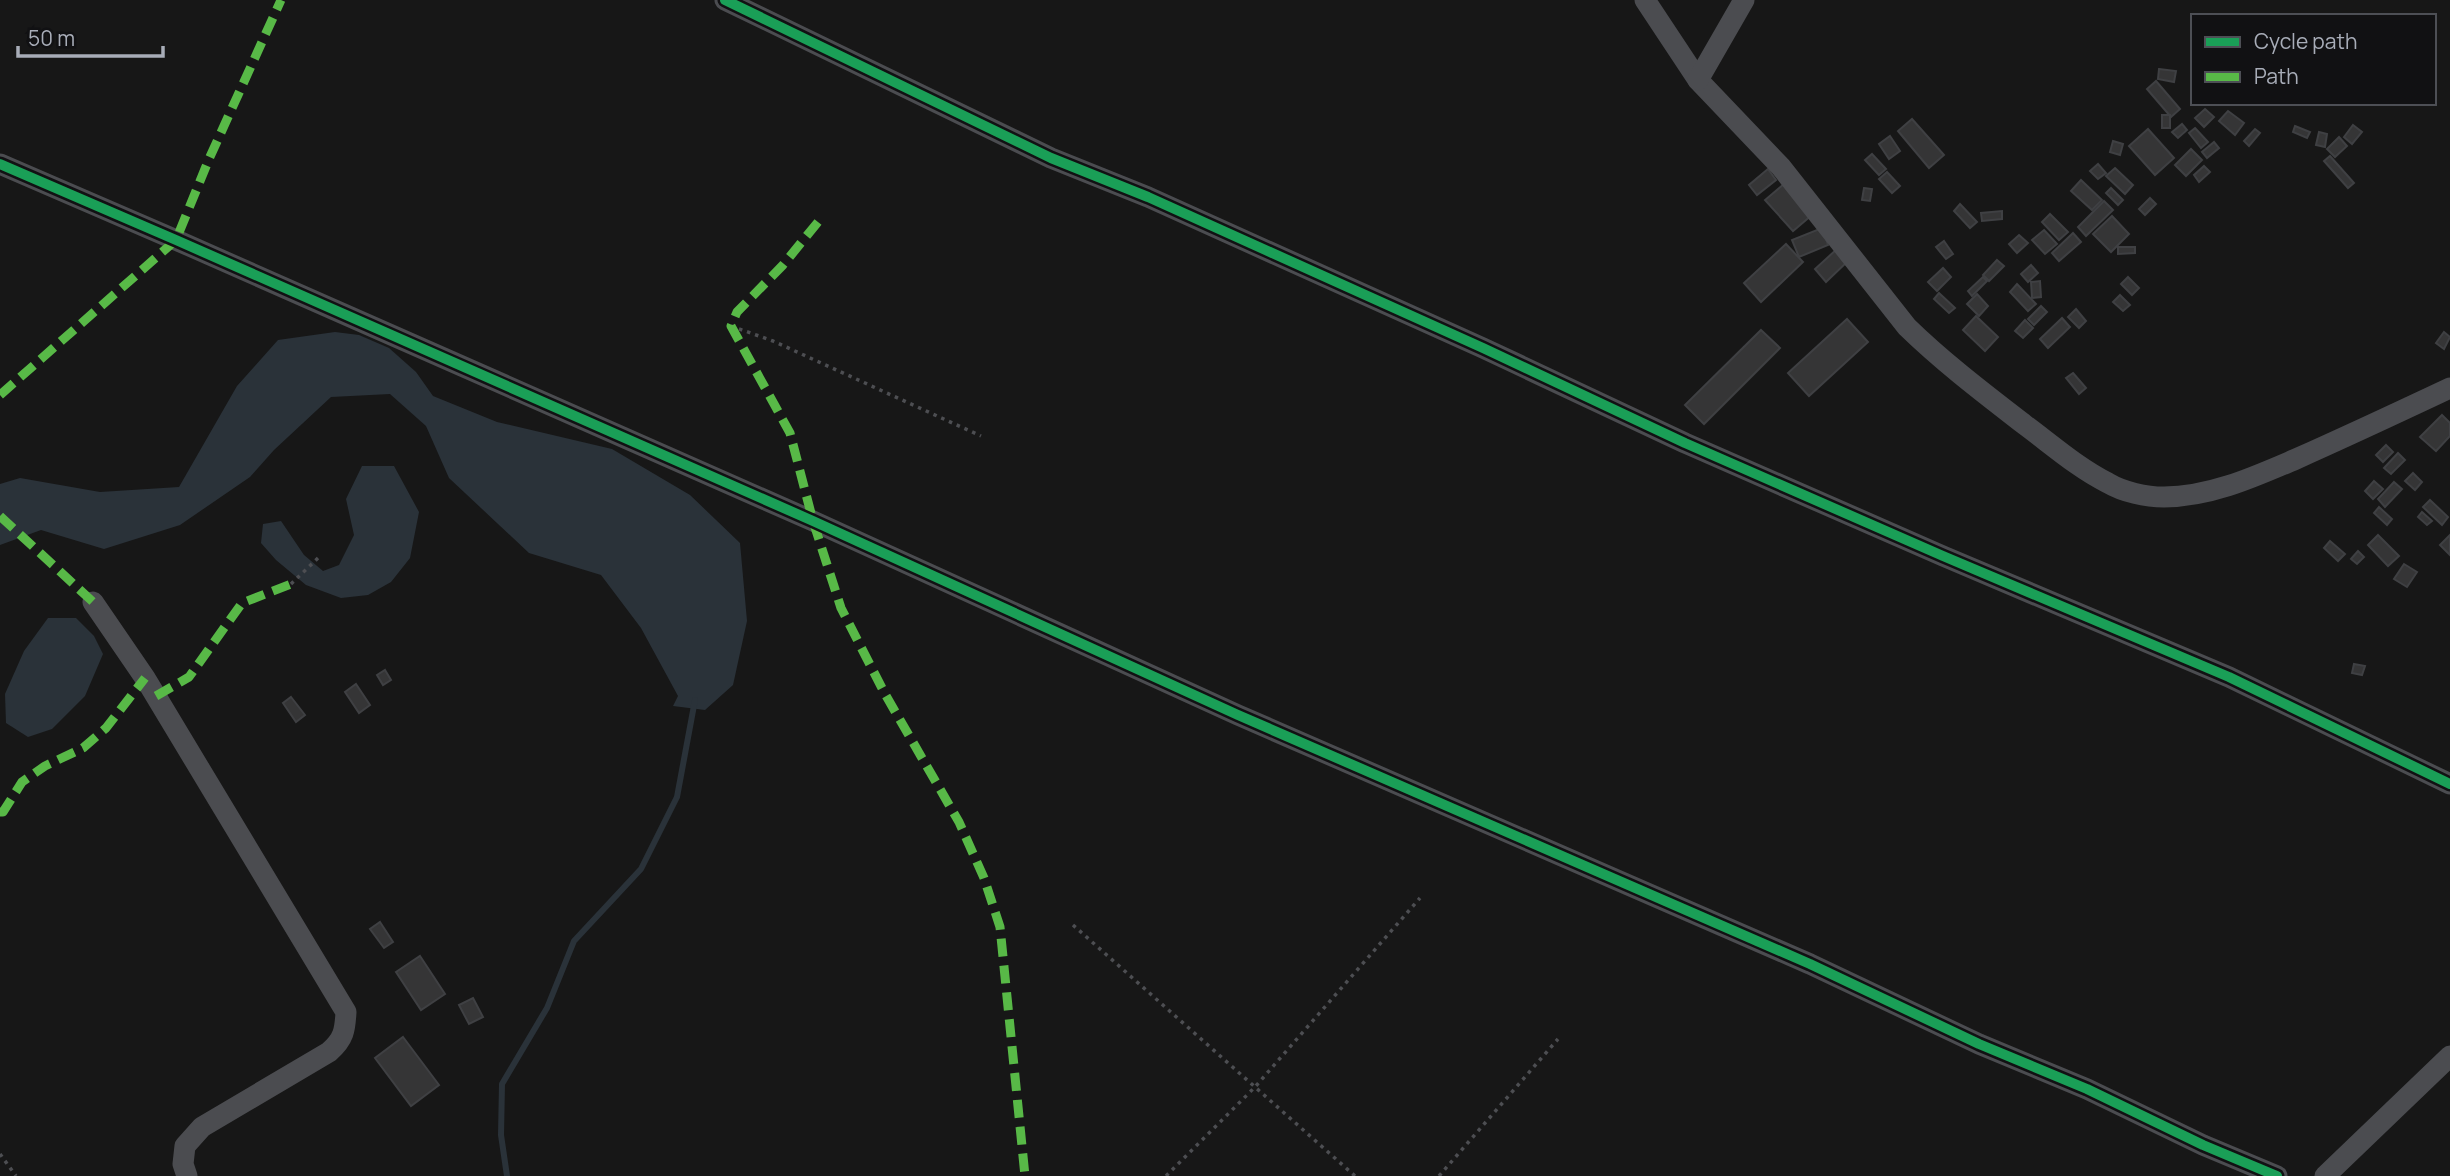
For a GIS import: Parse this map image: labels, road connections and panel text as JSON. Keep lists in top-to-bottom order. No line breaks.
{"legend":["Cycle path","Path"],"scale_bar":"50 m"}
